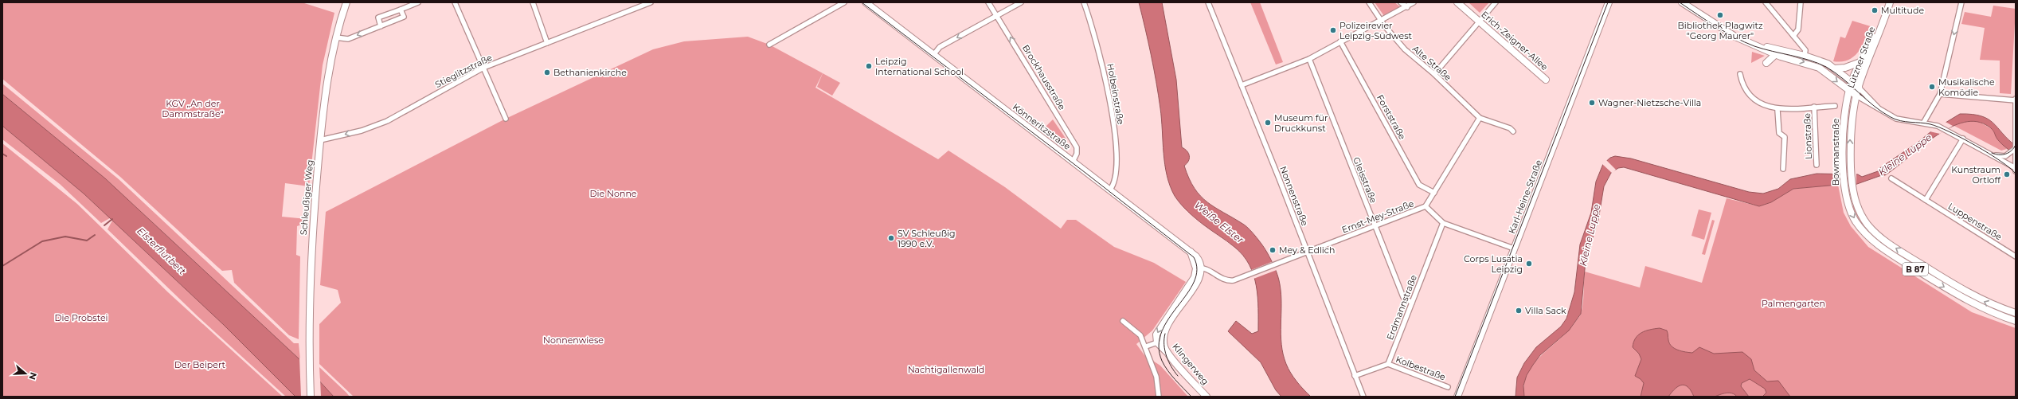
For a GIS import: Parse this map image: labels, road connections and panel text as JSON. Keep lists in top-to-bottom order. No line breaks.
{"streets":{"main road":["Erich-Zeigner-Allee","Lützner Straße","Könneritzstraße","Bowmanstraße","Karl-Heine-Straße","Schleußiger Weg","B 87","Klingerweg"],"street":["Alte Straße","Stieglitzstraße","Brockhausstraße","Holbeinstraße","Forststraße","Lionstraße","Gleisstraße","Nonnenstraße","Ernst-Mey-Straße","Luppenstraße","Erdmannstraße","Kolbestraße"]},"crossings":[["Lützner Straße","Bowmanstraße"],["Alte Straße","Ernst-Mey-Straße"],["Stieglitzstraße","Schleußiger Weg"],["Brockhausstraße","Könneritzstraße"],["Holbeinstraße","Könneritzstraße"],["Forststraße","Ernst-Mey-Straße"],["Könneritzstraße","Ernst-Mey-Straße"],["Gleisstraße","Ernst-Mey-Straße"],["Gleisstraße","Erdmannstraße"],["Nonnenstraße","Ernst-Mey-Straße"],["Erdmannstraße","Kolbestraße"]],"one_way":["Stieglitzstraße","Brockhausstraße"],"water":["Kleine Luppe","Weiße Elster","Elsterflutbett"],"parks":["KGV „An der Dammstraße“","Die Nonne","Palmengarten","Die Probstei","Nonnenwiese","Der Beipert","Nachtigallenwald"],"places":["Multitude","Bibliothek Plagwitz \"Georg Maurer\"","Polizeirevier Leipzig-Südwest","Leipzig International School","Bethanienkirche","Musikalische Komödie","Wagner-Nietzsche-Villa","Museum für Druckkunst","Kunstraum Ortloff","SV Schleußig 1990 e.V.","Mey & Edlich","Corps Lusatia Leipzig","Villa Sack"],"north":"right"}
